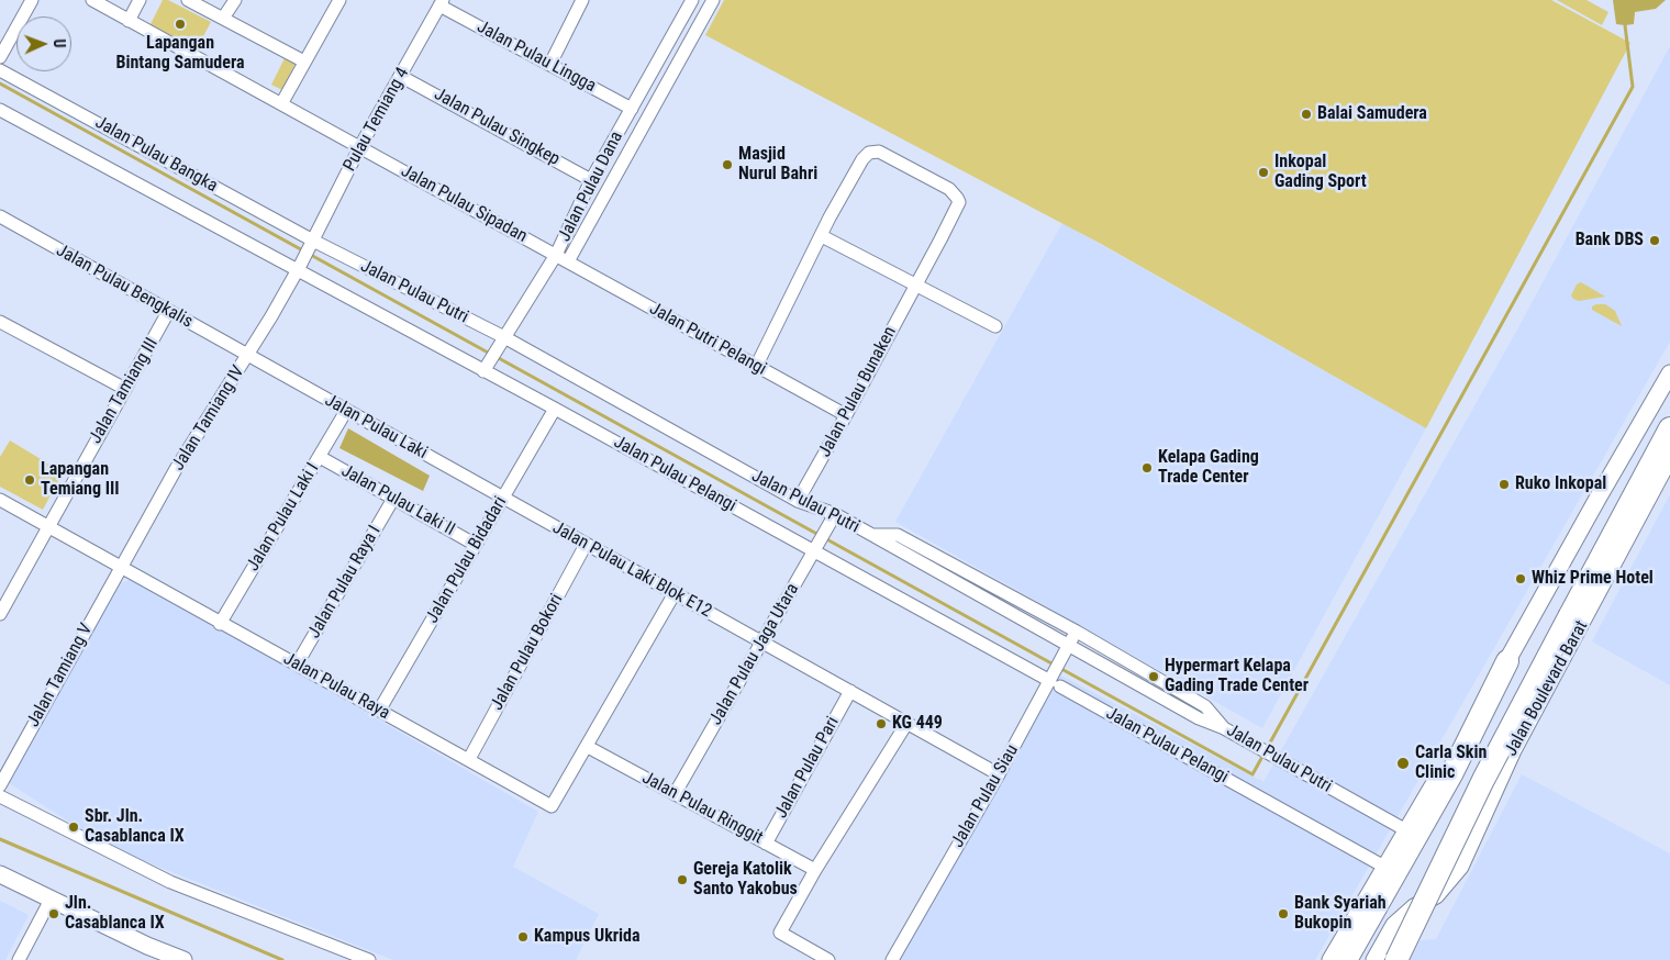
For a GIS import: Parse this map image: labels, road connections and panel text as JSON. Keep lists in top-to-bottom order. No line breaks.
{"streets":{"main road":["Jalan Boulevard Barat"],"street":["Jalan Pulau Lingga","Pulau Temiang 4","Jalan Pulau Singkep","Jalan Pulau Bangka","Jalan Pulau Dana","Jalan Pulau Sipadan","Jalan Pulau Bengkalis","Jalan Pulau Putri","Jalan Putri Pelangi","Jalan Tamiang III","Jalan Pulau Bunaken","Jalan Tamiang IV","Jalan Pulau Laki","Jalan Pulau Pelangi","Jalan Pulau Laki II","Jalan Pulau Laki I","Jalan Pulau Bidadari","Jalan Pulau Laki Blok E12","Jalan Pulau Raya I","Jalan Pulau Bokori","Jalan Pulau Jaga Utara","Jalan Tamiang V","Jalan Pulau Raya","Jalan Pulau Pari","Jalan Pulau Siau","Jalan Pulau Ringgit"]},"crossings":[["Jalan Pulau Lingga","Pulau Temiang 4"],["Jalan Pulau Lingga","Jalan Pulau Dana"],["Pulau Temiang 4","Jalan Pulau Singkep"],["Pulau Temiang 4","Jalan Pulau Bangka"],["Pulau Temiang 4","Jalan Pulau Sipadan"],["Pulau Temiang 4","Jalan Pulau Putri"],["Pulau Temiang 4","Jalan Tamiang IV"],["Pulau Temiang 4","Jalan Pulau Pelangi"],["Jalan Pulau Singkep","Jalan Pulau Dana"],["Jalan Pulau Bangka","Jalan Pulau Putri"],["Jalan Pulau Bangka","Jalan Tamiang IV"],["Jalan Pulau Bangka","Jalan Pulau Pelangi"],["Jalan Pulau Dana","Jalan Pulau Sipadan"],["Jalan Pulau Dana","Jalan Pulau Putri"],["Jalan Pulau Dana","Jalan Putri Pelangi"],["Jalan Pulau Dana","Jalan Pulau Pelangi"],["Jalan Pulau Sipadan","Jalan Putri Pelangi"],["Jalan Pulau Bengkalis","Jalan Tamiang III"],["Jalan Pulau Bengkalis","Jalan Tamiang IV"],["Jalan Pulau Bengkalis","Jalan Pulau Laki"],["Jalan Pulau Putri","Jalan Pulau Bunaken"],["Jalan Pulau Putri","Jalan Pulau Jaga Utara"],["Jalan Pulau Putri","Jalan Pulau Siau"],["Jalan Putri Pelangi","Jalan Pulau Bunaken"],["Jalan Tamiang III","Jalan Pulau Raya"],["Jalan Tamiang IV","Jalan Pulau Laki"],["Jalan Tamiang IV","Jalan Pulau Pelangi"],["Jalan Tamiang IV","Jalan Tamiang V"],["Jalan Tamiang IV","Jalan Pulau Raya"],["Jalan Pulau Laki","Jalan Pulau Laki I"],["Jalan Pulau Laki","Jalan Pulau Bidadari"],["Jalan Pulau Laki","Jalan Pulau Laki Blok E12"],["Jalan Pulau Pelangi","Jalan Pulau Bidadari"],["Jalan Pulau Pelangi","Jalan Pulau Jaga Utara"],["Jalan Pulau Pelangi","Jalan Pulau Siau"],["Jalan Pulau Laki II","Jalan Pulau Laki I"],["Jalan Pulau Laki II","Jalan Pulau Bidadari"],["Jalan Pulau Laki II","Jalan Pulau Raya I"],["Jalan Pulau Laki I","Jalan Pulau Raya"],["Jalan Pulau Bidadari","Jalan Pulau Laki Blok E12"],["Jalan Pulau Bidadari","Jalan Pulau Raya"],["Jalan Pulau Laki Blok E12","Jalan Pulau Bokori"],["Jalan Pulau Laki Blok E12","Jalan Pulau Jaga Utara"],["Jalan Pulau Raya I","Jalan Pulau Raya"],["Jalan Pulau Bokori","Jalan Pulau Raya"],["Jalan Pulau Jaga Utara","Jalan Pulau Ringgit"],["Jalan Tamiang V","Jalan Pulau Raya"],["Jalan Pulau Raya","Jalan Pulau Ringgit"],["Jalan Pulau Pari","Jalan Pulau Ringgit"]],"places":["Lapangan Bintang Samudera","Balai Samudera","Masjid Nurul Bahri","Inkopal Gading Sport","Bank DBS","Kelapa Gading Trade Center","Lapangan Temiang III","Ruko Inkopal","Whiz Prime Hotel","Hypermart Kelapa Gading Trade Center","KG 449","Carla Skin Clinic","Sbr. Jln. Casablanca IX","Gereja Katolik Santo Yakobus","Jln. Casablanca IX","Bank Syariah Bukopin","Kampus Ukrida"],"north":"right"}
